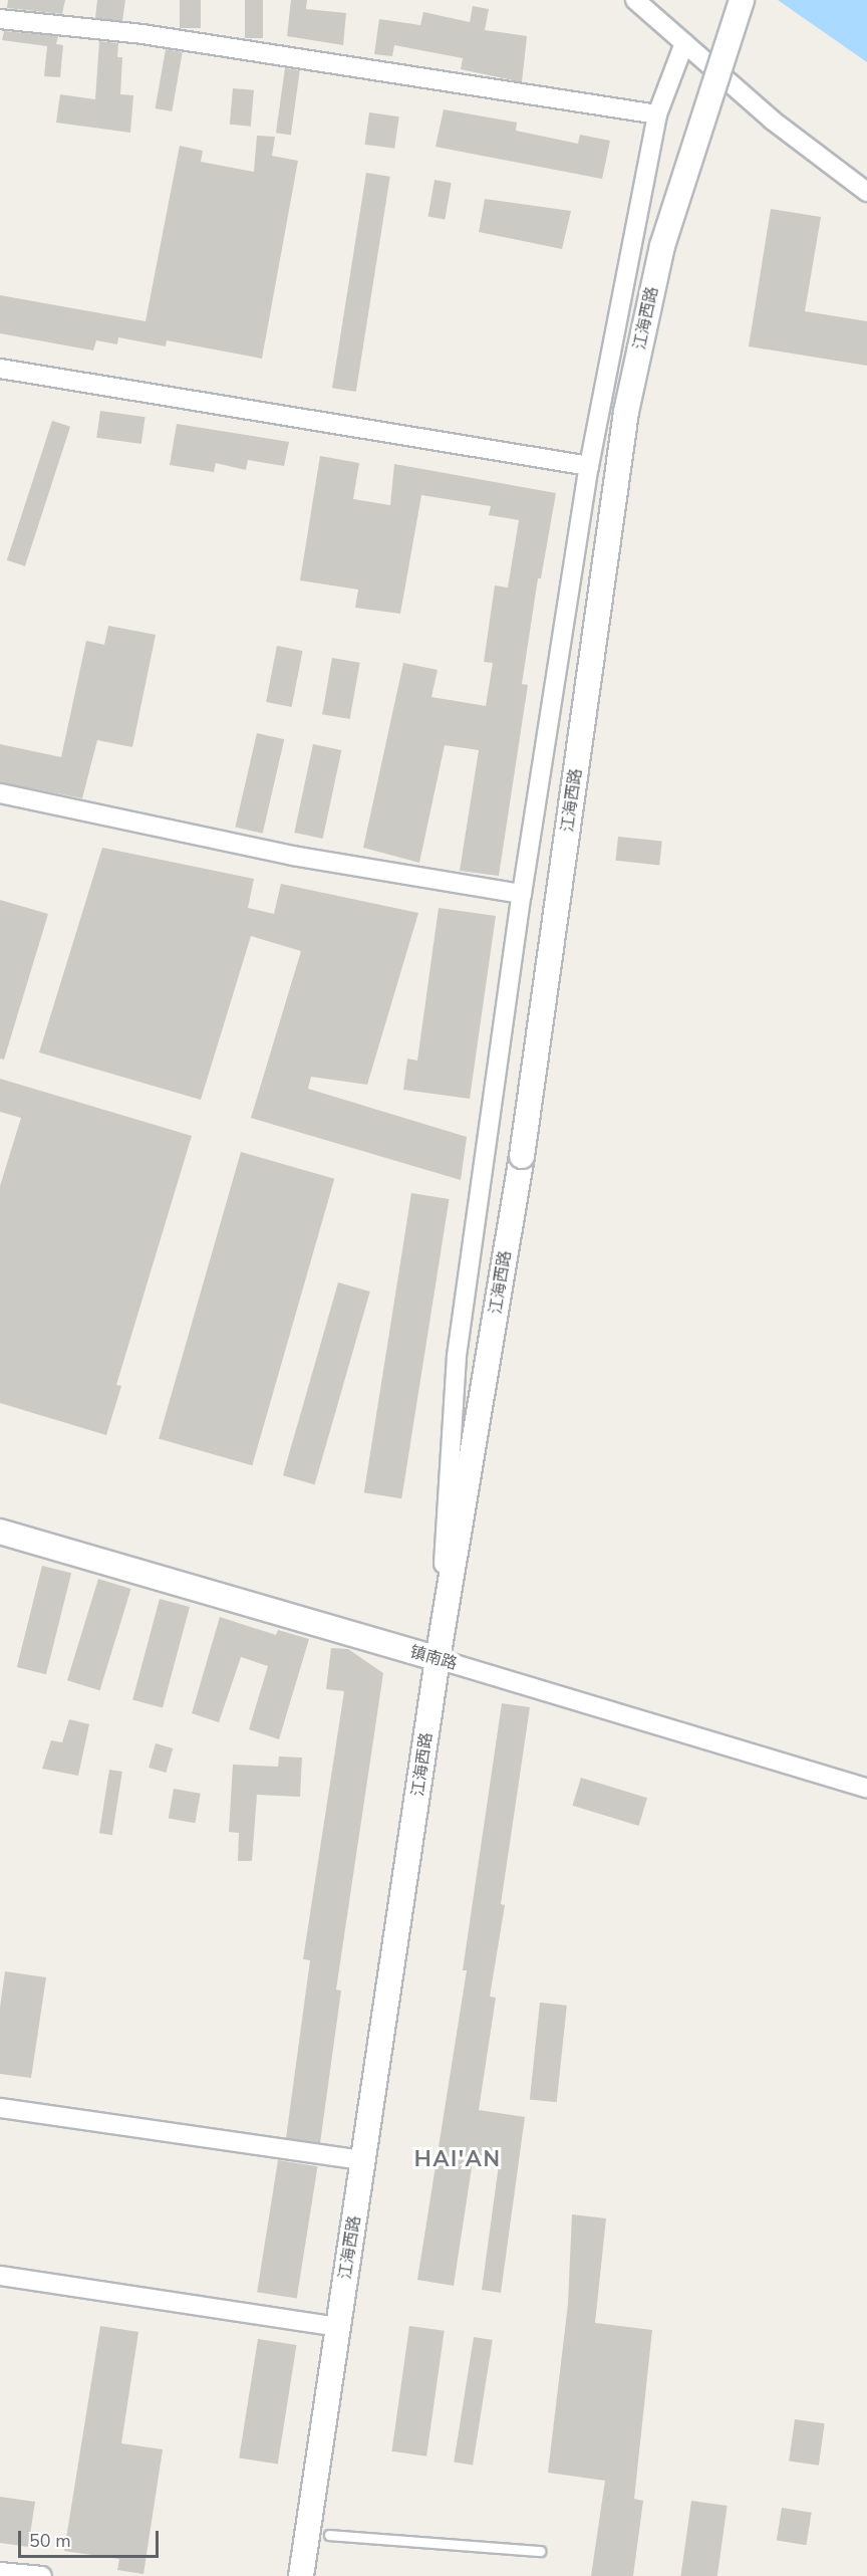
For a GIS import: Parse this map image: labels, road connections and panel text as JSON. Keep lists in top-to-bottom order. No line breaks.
{"streets":{"main road":["江海西路","镇南路"]},"crossings":[["江海西路","镇南路"]],"districts":["HAI'AN"],"scale_bar":"50 m"}
